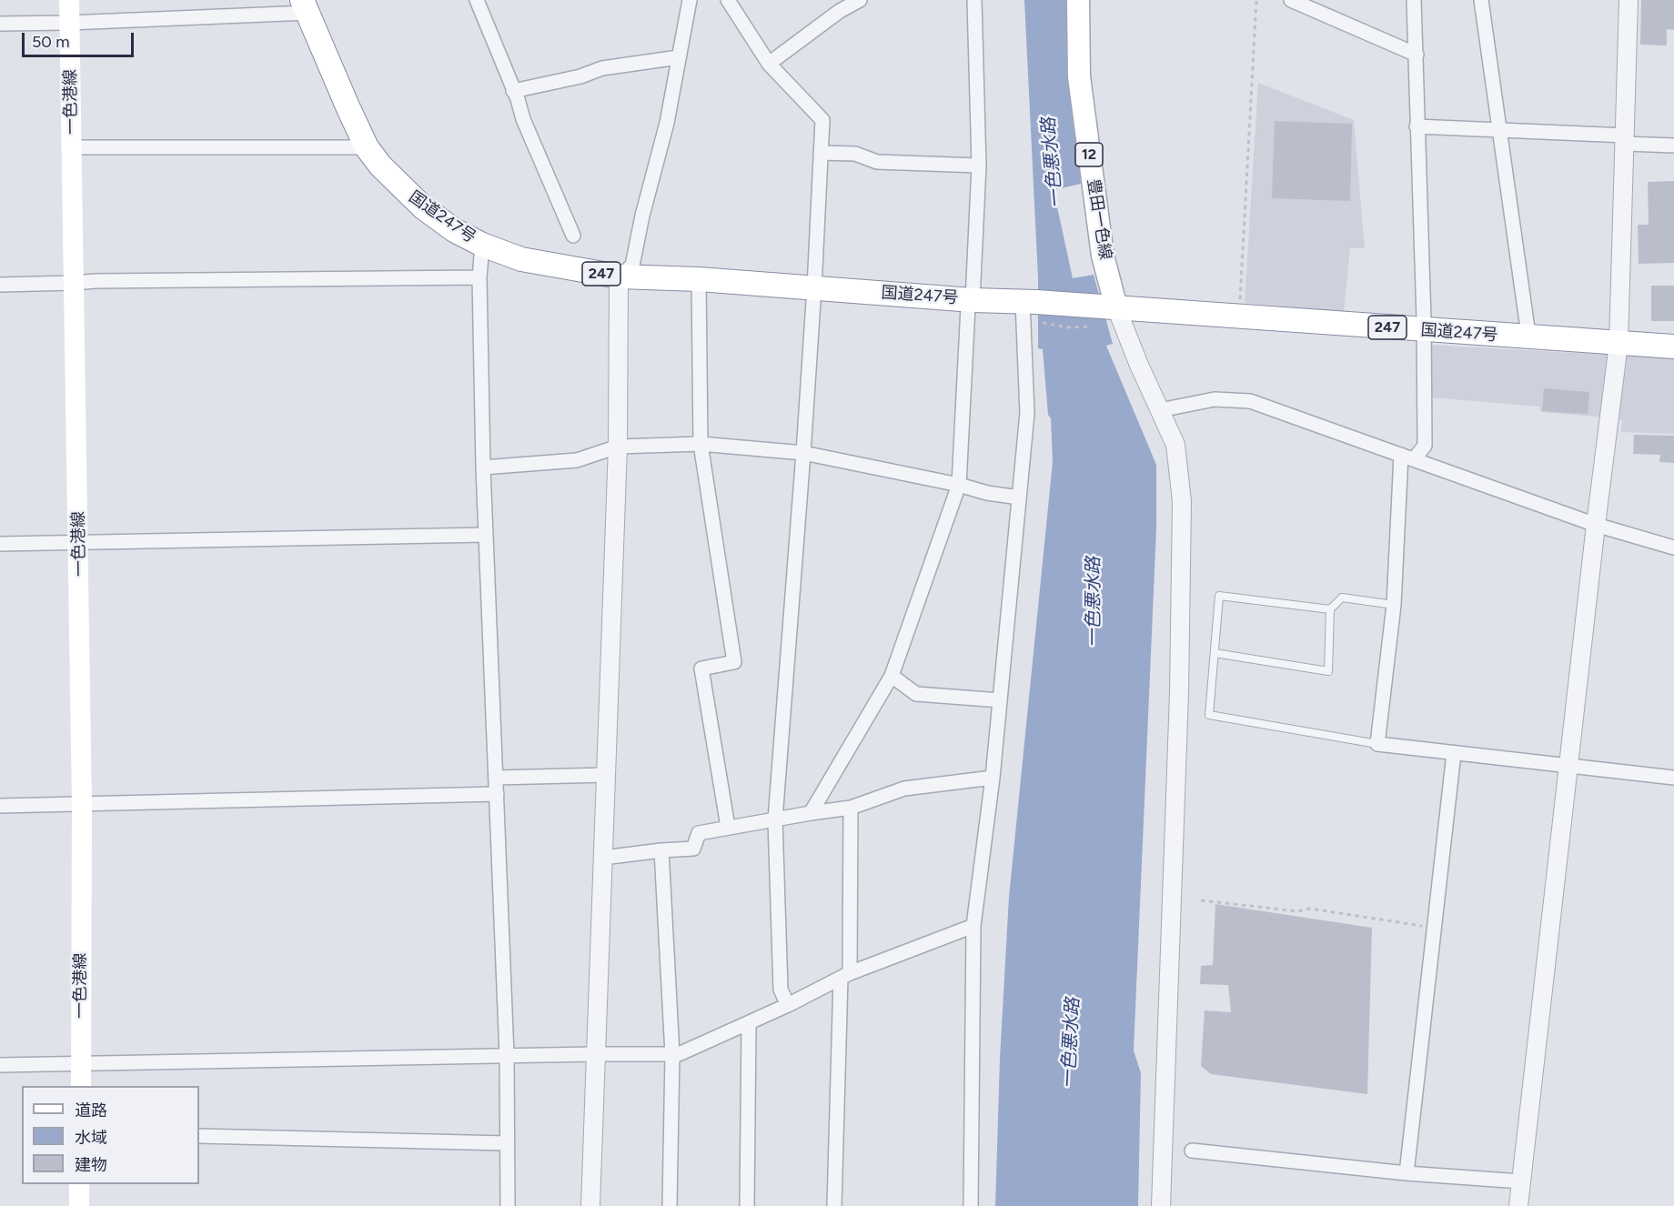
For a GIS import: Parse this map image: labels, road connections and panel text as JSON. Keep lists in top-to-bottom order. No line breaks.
{"streets":{"highway":["国道247号","247"],"main road":["一色港線","12","豊田一色線"]},"crossings":[["国道247号","豊田一色線"]],"water":["一色悪水路"],"legend":["道路","水域","建物"],"scale_bar":"50 m"}
